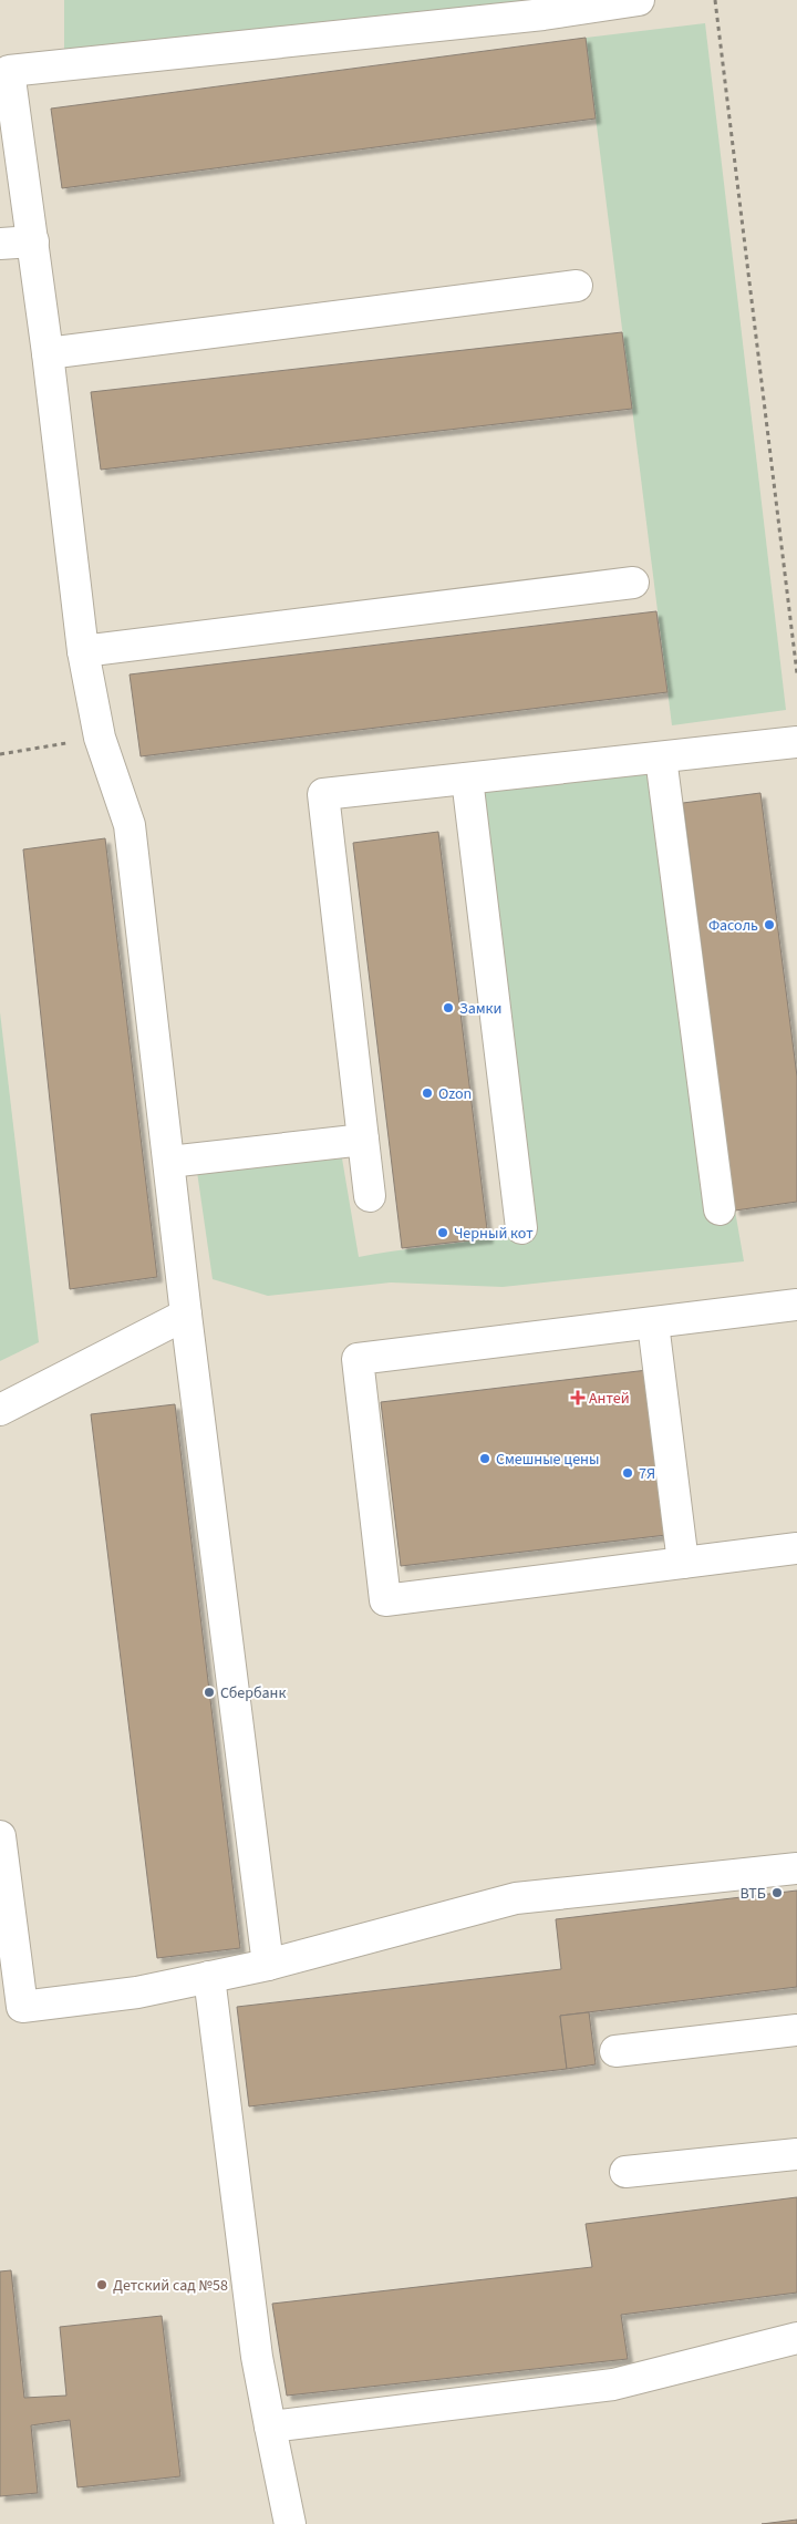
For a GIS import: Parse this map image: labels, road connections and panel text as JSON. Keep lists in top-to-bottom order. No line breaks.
{"places":{"other":["Фасоль","Замки","Ozon","Черный кот","Смешные цены","7Я","Сбербанк","ВТБ","Детский сад №58"],"health":["Антей"]}}
